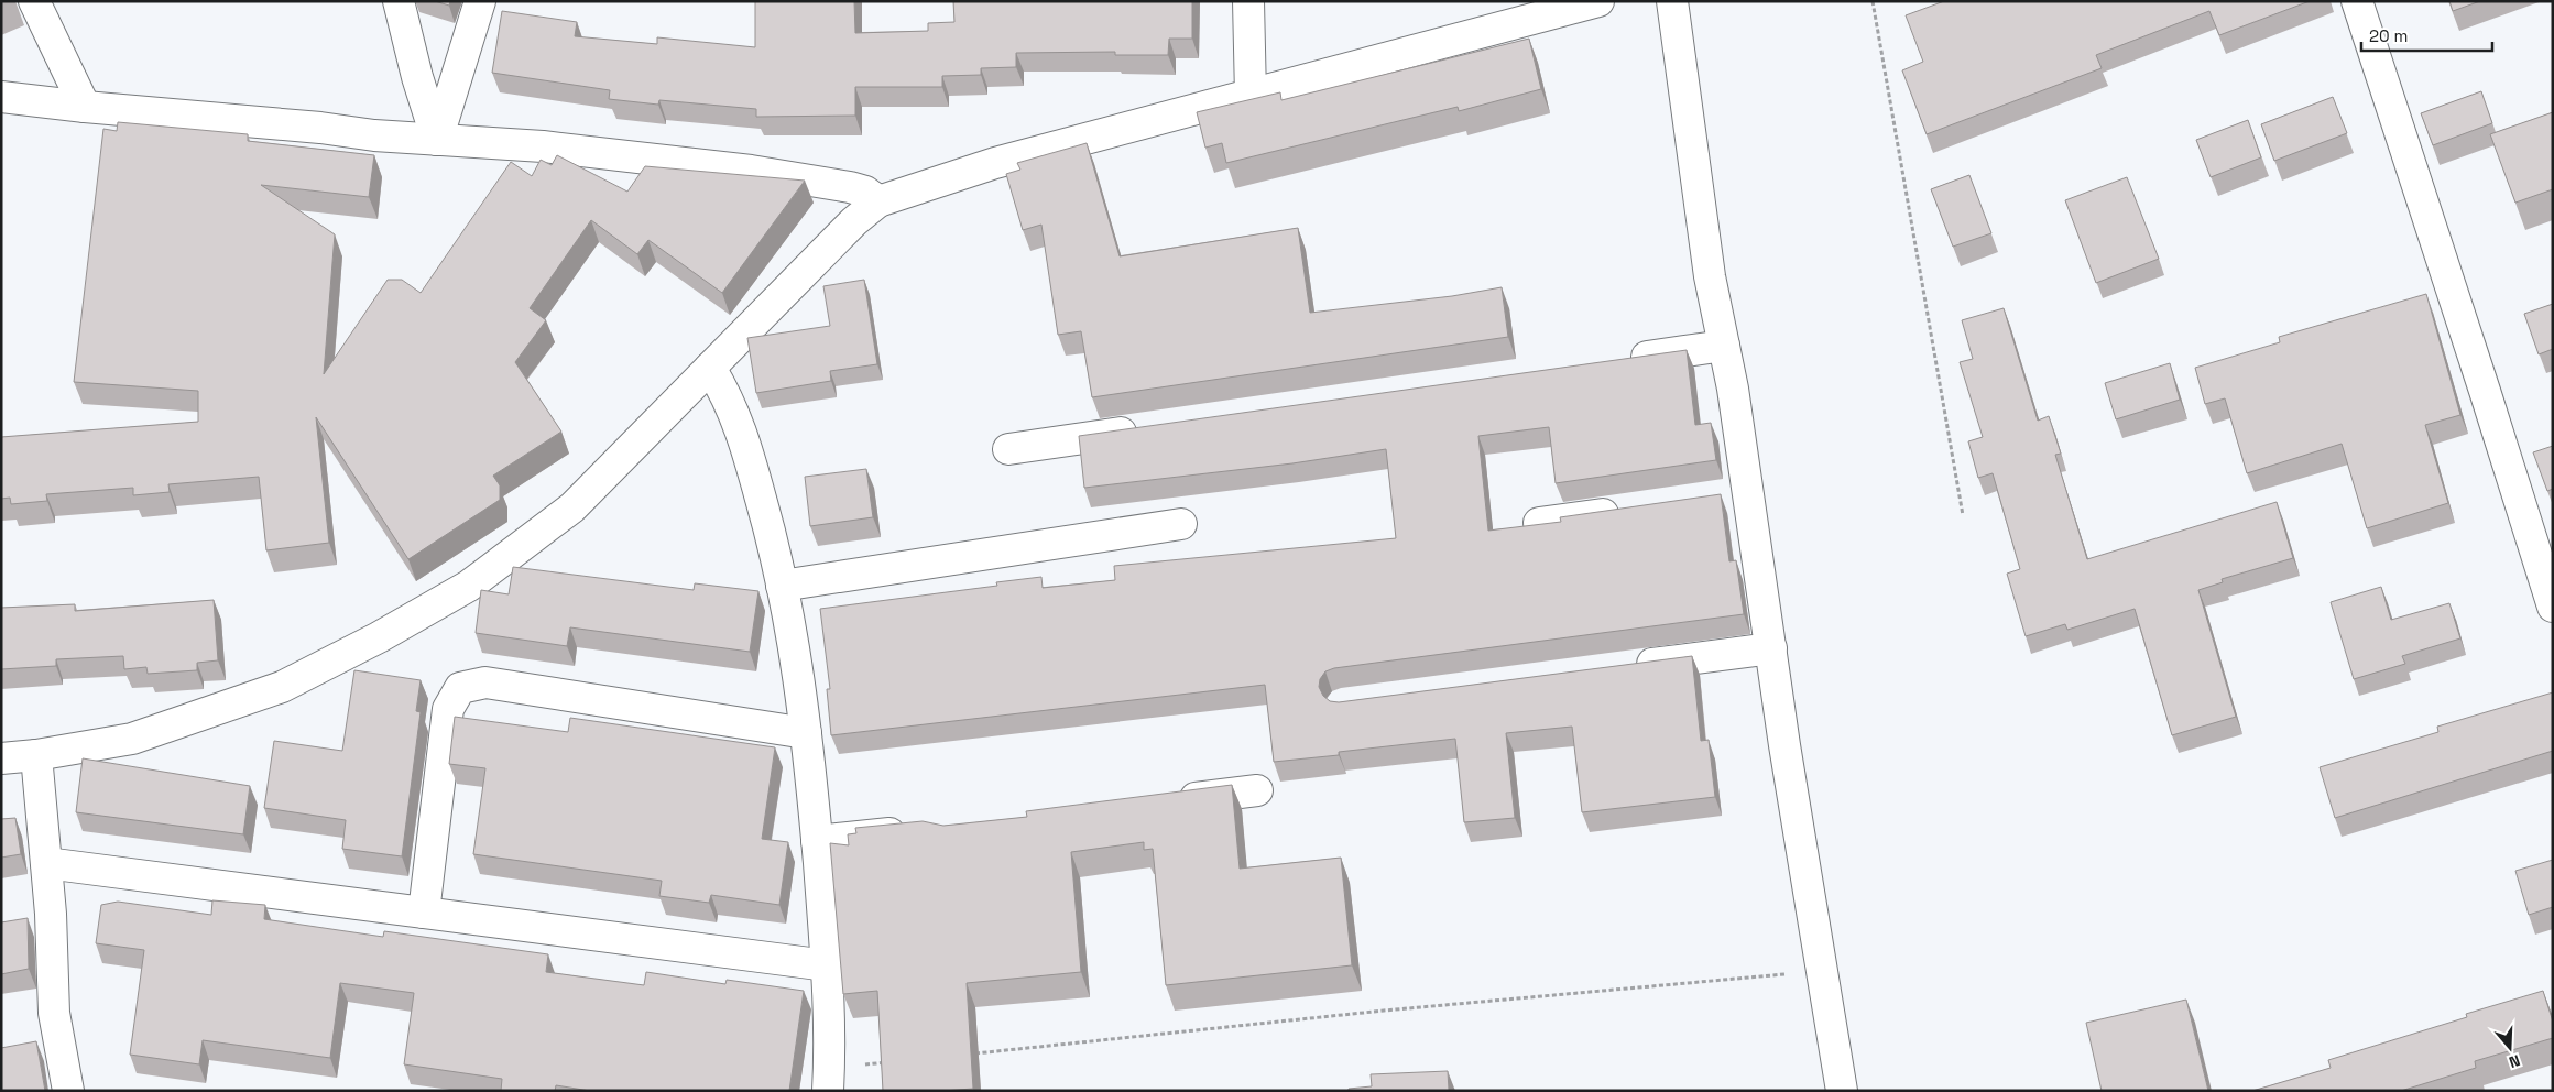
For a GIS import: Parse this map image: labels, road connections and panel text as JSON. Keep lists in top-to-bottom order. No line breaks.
{"scale_bar":"20 m","north":"bottom"}
